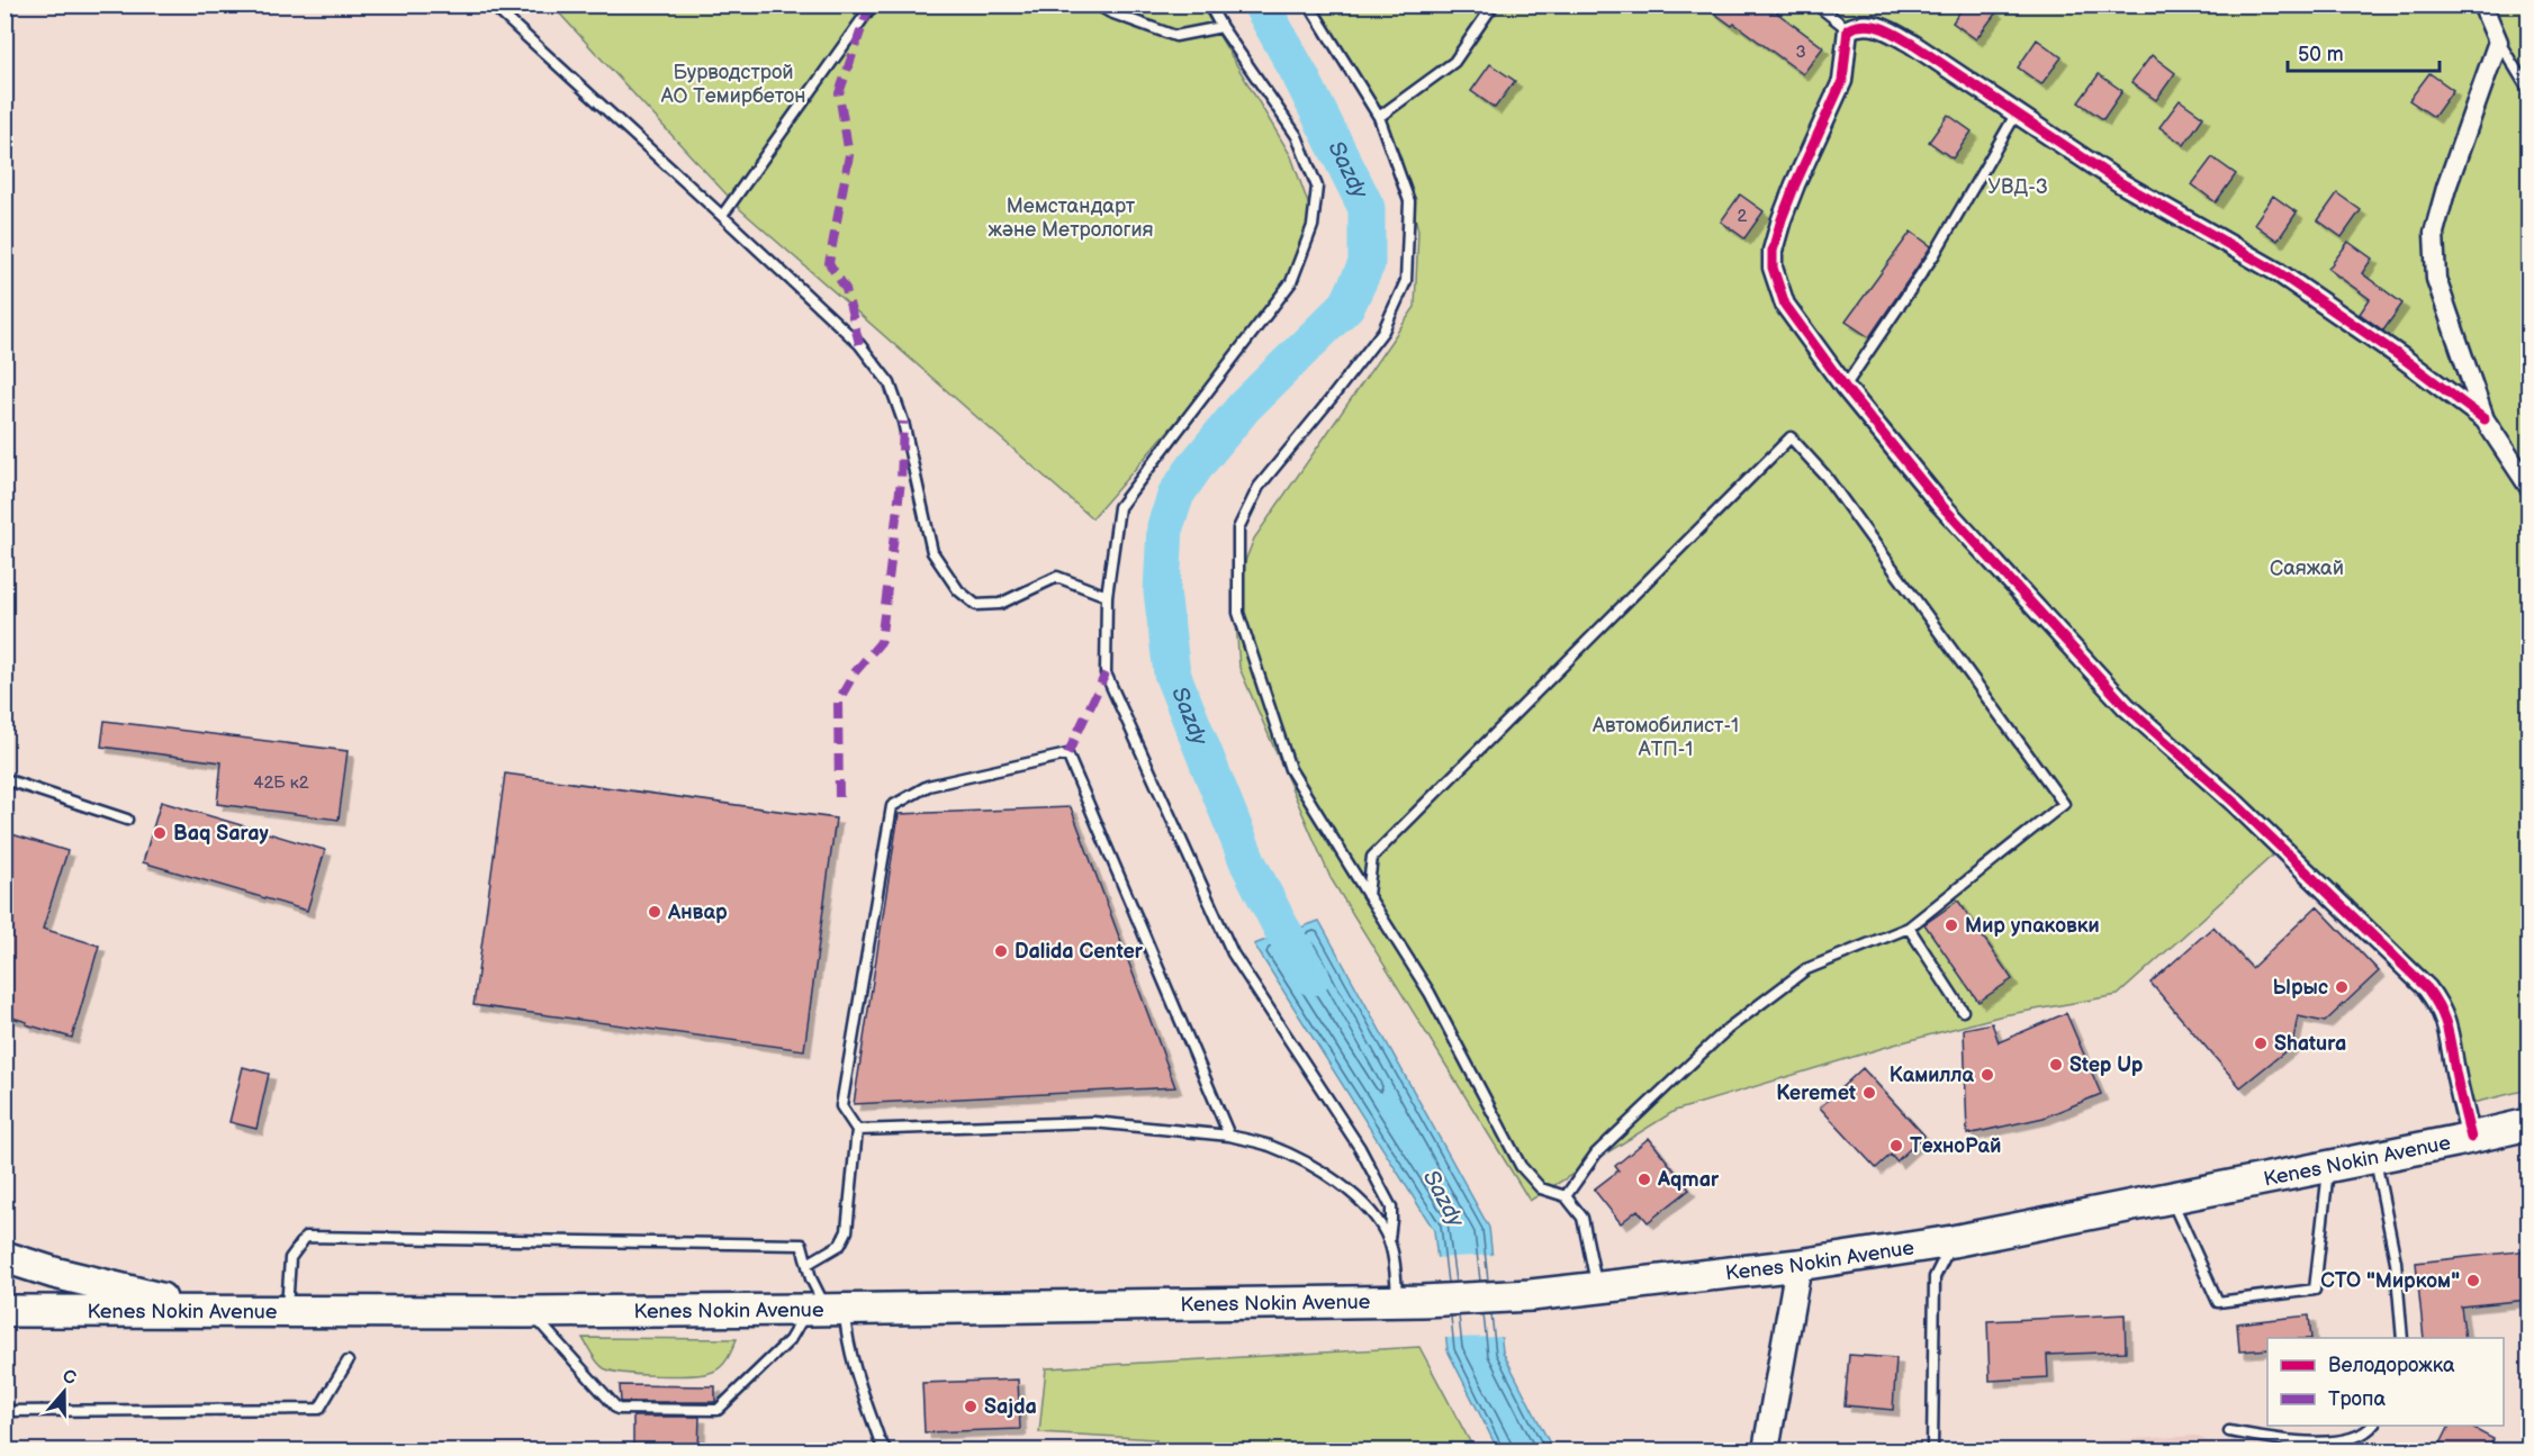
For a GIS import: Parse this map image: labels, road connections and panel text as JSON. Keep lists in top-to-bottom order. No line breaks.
{"streets":{"highway":["Kenes Nokin Avenue"]},"water":["Sazdy"],"parks":["Бурводстрой АО Темирбетон","УВД-3","Мемстандарт және Метрология","Саяжай","Автомобилист-1 АТП-1"],"places":["Baq Saray","Анвар","Мир упаковки","Dalida Center","Ырыс","Shatura","Step Up","Камилла","Keremet","ТехноРай","Aqmar","СТО \"Мирком\"","Sajda"],"house_numbers":["3","2","42Б к2"],"legend":["Велодорожка","Тропа"],"scale_bar":"50 m","north":"top"}
